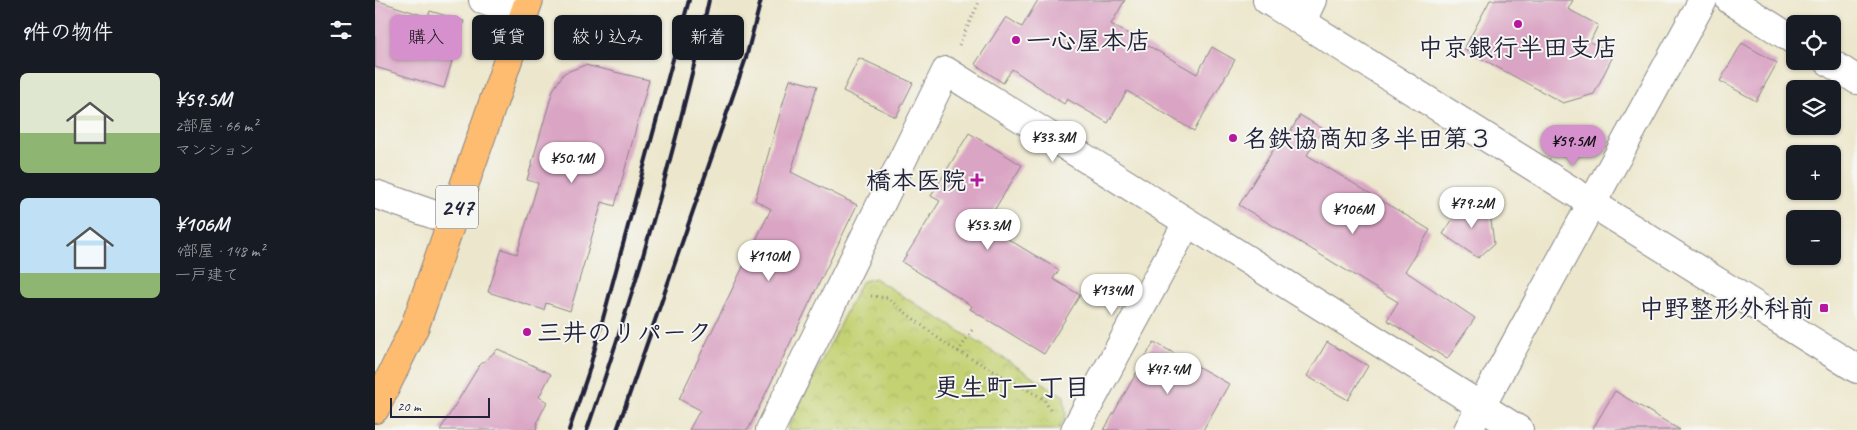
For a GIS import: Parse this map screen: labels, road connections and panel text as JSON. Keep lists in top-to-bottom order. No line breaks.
{"streets":{"highway":["247"]},"districts":["更生町一丁目"],"places":{"other":["中京銀行半田支店","一心屋本店","名鉄協商知多半田第３","三井のリパーク"],"health":["橋本医院"],"transit":["中野整形外科前"]},"scale_bar":"20 m","page":{"heading":"9件の物件","map_buttons":["+","−"],"chip":["購入","賃貸","絞り込み","新着"],"list":[{"name":"¥59.5M","note":"2部屋 · 66 m² · マンション"},{"name":"¥106M","note":"4部屋 · 148 m² · 一戸建て"}],"price":["¥33.3M","¥59.5M","¥50.1M","¥79.2M","¥106M","¥53.3M","¥110M","¥134M","¥47.4M"],"scale":"20 m"}}
